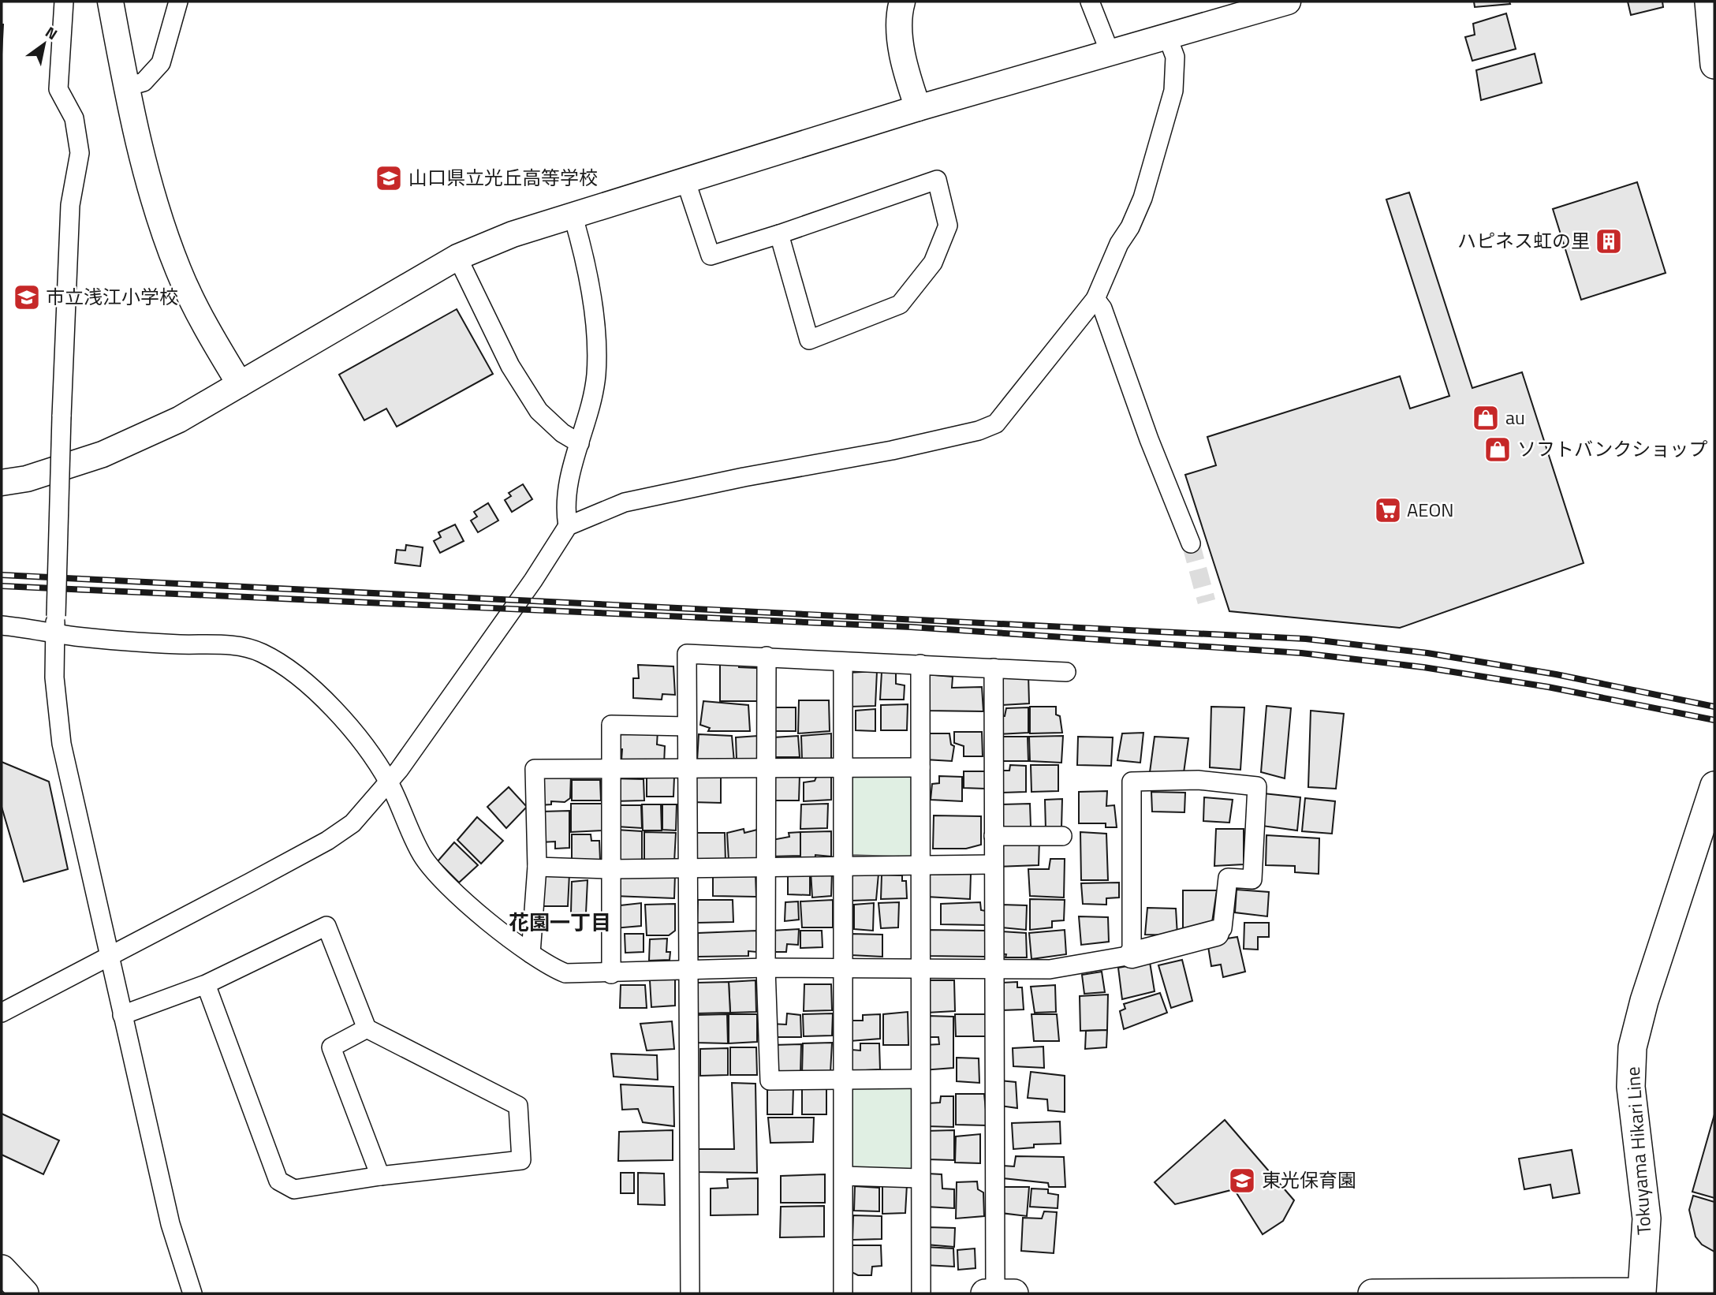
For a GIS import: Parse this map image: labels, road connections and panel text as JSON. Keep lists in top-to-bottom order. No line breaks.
{"streets":{"main road":["Tokuyama Hikari Line"]},"districts":["花園一丁目"],"places":{"school or university":["山口県立光丘高等学校","市立浅江小学校","東光保育園"],"building":["ハピネス虹の里"],"shop":["au","ソフトバンクショップ"],"supermarket":["AEON"]},"north":"top right"}
